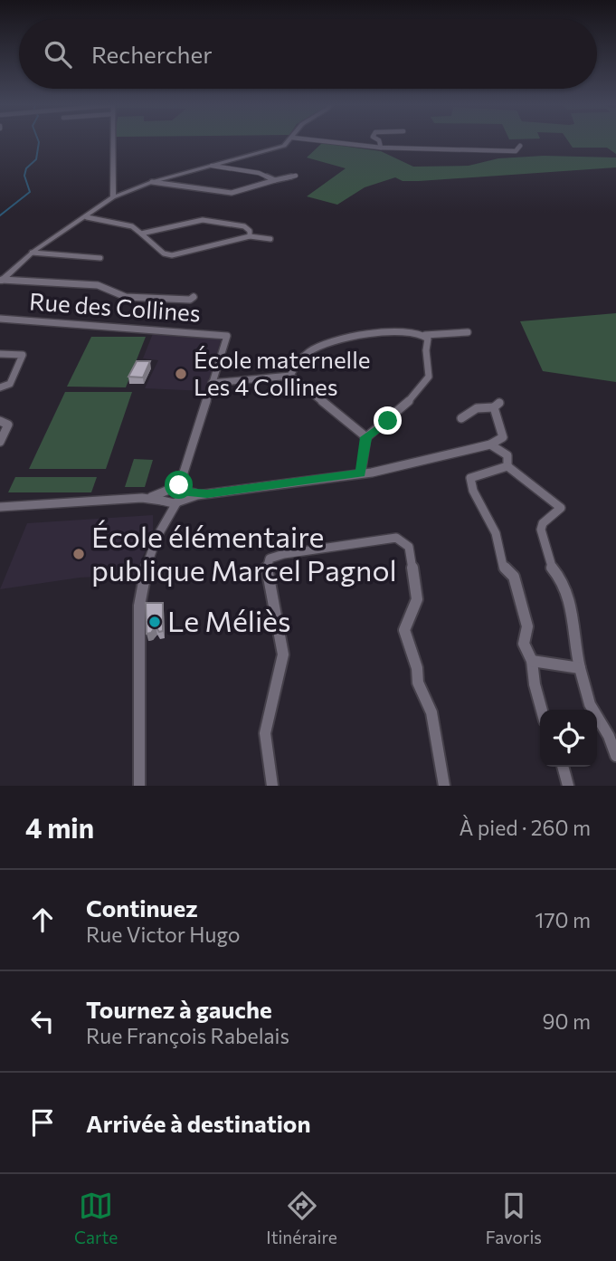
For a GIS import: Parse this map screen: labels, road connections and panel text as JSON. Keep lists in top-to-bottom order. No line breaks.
{"streets":{"street":["Rue des Collines"]},"places":["École maternelle Les 4 Collines","École élémentaire publique Marcel Pagnol","Le Méliès"],"page":{"search":"Rechercher","heading":["4 min","À pied · 260 m"],"list":[["Continuez","Rue Victor Hugo","170 m"],["Tournez à gauche","Rue François Rabelais","90 m"],"Arrivée à destination"],"nav":["Carte","Itinéraire","Favoris"]}}
